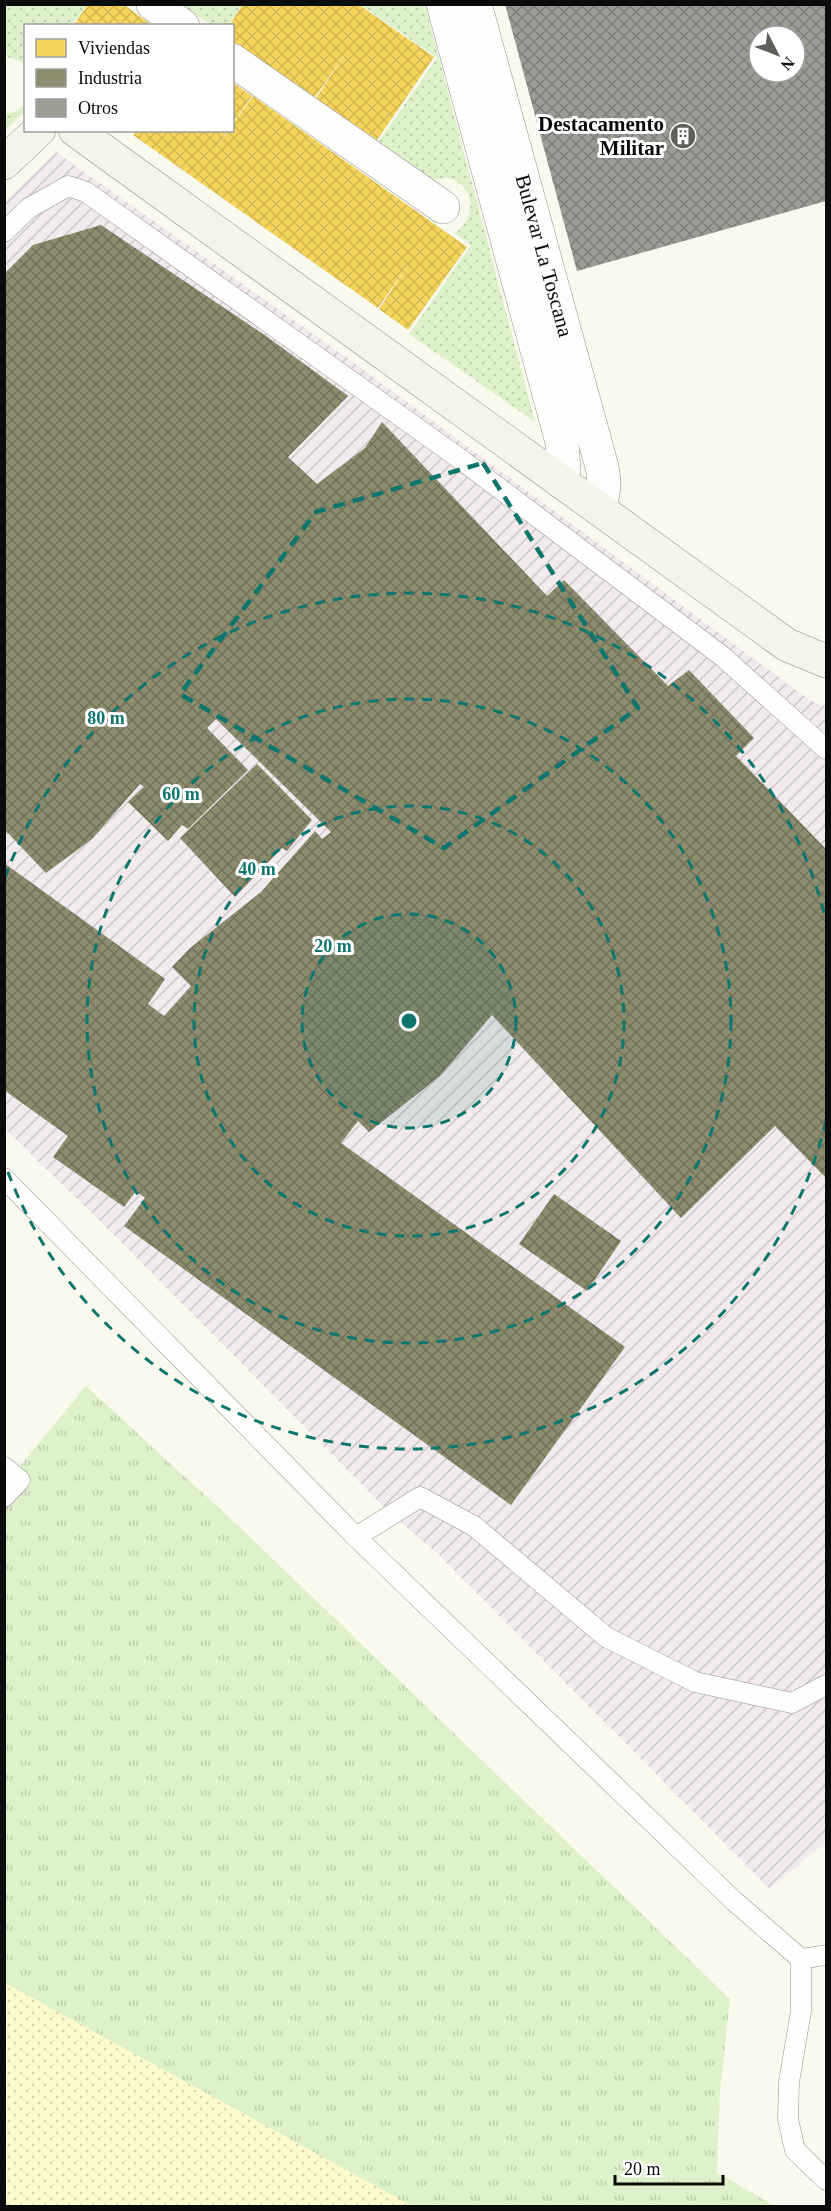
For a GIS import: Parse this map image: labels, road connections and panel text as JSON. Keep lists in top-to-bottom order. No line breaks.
{"streets":{"street":["Bulevar La Toscana"]},"places":{"building":["Destacamento Militar"]},"legend":["Viviendas","Industria","Otros"],"scale_bar":"20 m","north":"bottom right","rings":["80 m","60 m","40 m","20 m"]}
